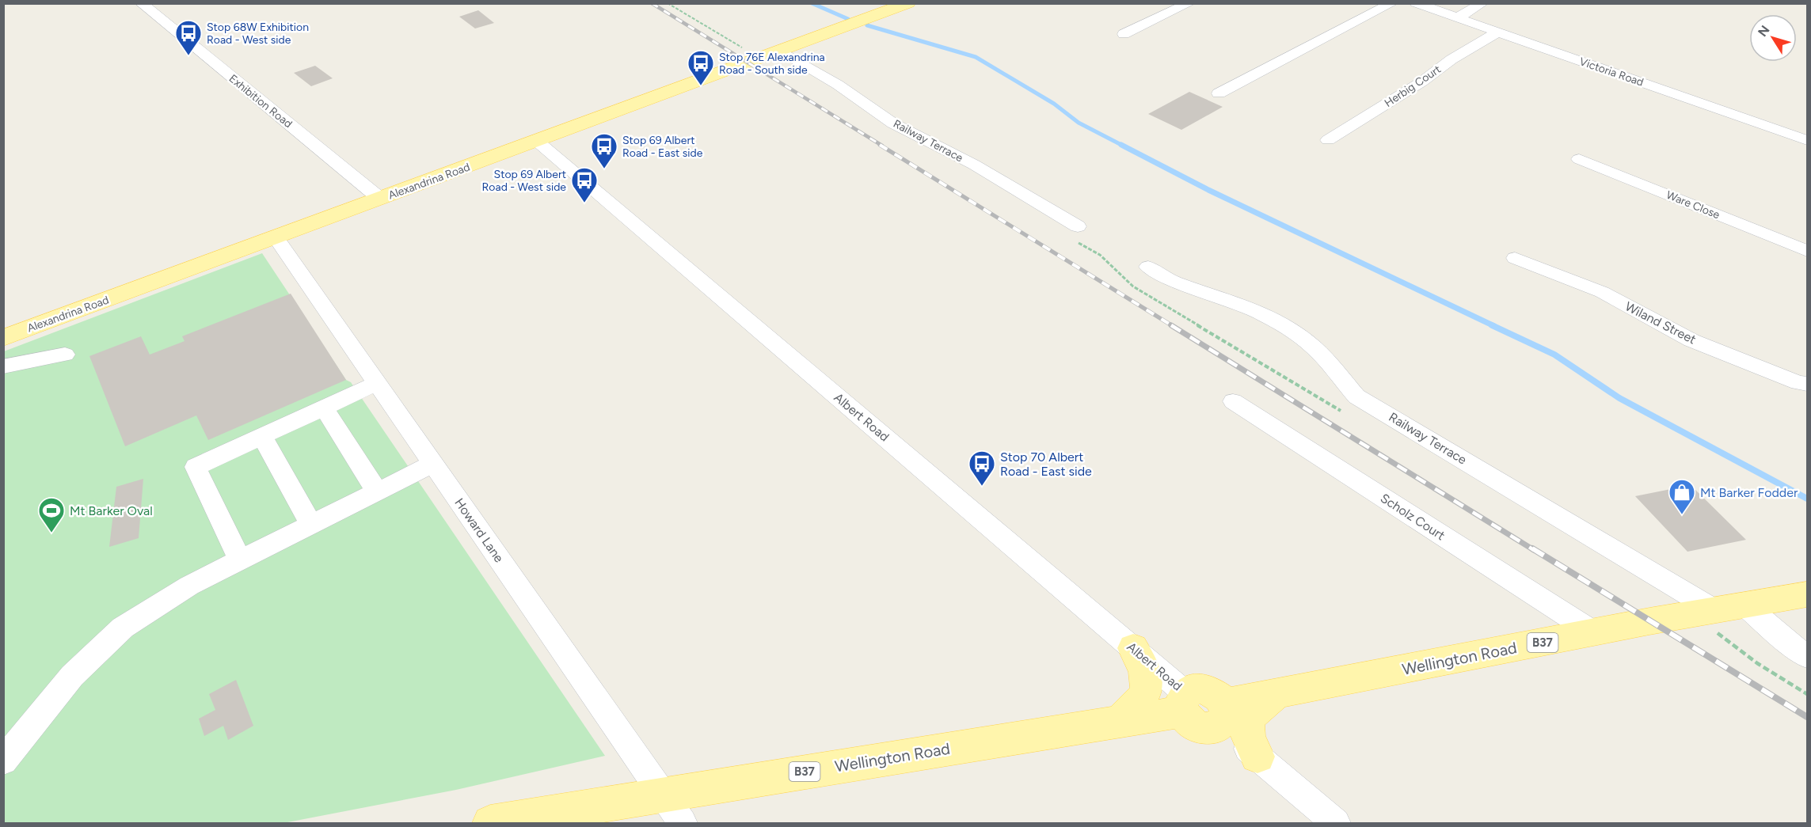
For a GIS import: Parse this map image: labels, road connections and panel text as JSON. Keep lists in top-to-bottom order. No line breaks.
{"streets":{"main road":["Alexandrina Road","B37","Wellington Road"],"street":["Victoria Road","Herbig Court","Exhibition Road","Railway Terrace","Ware Close","Wiland Street","Albert Road","Scholz Court","Howard Lane"]},"crossings":[["Victoria Road","Herbig Court"],["Exhibition Road","Alexandrina Road"],["Railway Terrace","Alexandrina Road"],["Railway Terrace","Wellington Road"],["Alexandrina Road","Albert Road"],["Alexandrina Road","Howard Lane"],["Albert Road","B37"],["Albert Road","Wellington Road"],["Scholz Court","Wellington Road"],["Howard Lane","Wellington Road"],["B37","Wellington Road"]],"places":{"bus stop":["Stop 68W Exhibition Road - West side","Stop 76E Alexandrina Road - South side","Stop 69 Albert Road - East side","Stop 69 Albert Road - West side","Stop 70 Albert Road - East side"],"shop":["Mt Barker Fodder"],"sports":["Mt Barker Oval"]},"north":"top left"}
